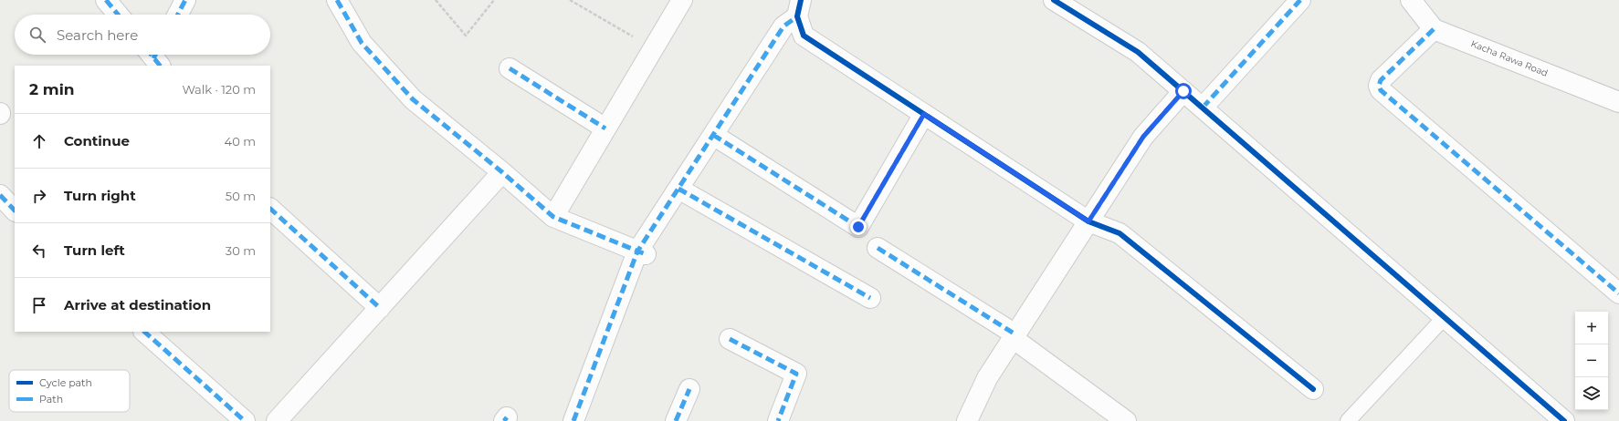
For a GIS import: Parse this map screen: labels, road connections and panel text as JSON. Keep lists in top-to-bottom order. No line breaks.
{"streets":{"street":["Kacha Rawa Road"]},"legend":["Cycle path","Path"],"page":{"search":"Search here","heading":["2 min","Walk · 120 m"],"list":[["Continue","40 m"],["Turn right","50 m"],["Turn left","30 m"],"Arrive at destination"],"map_buttons":["+","−"]}}
